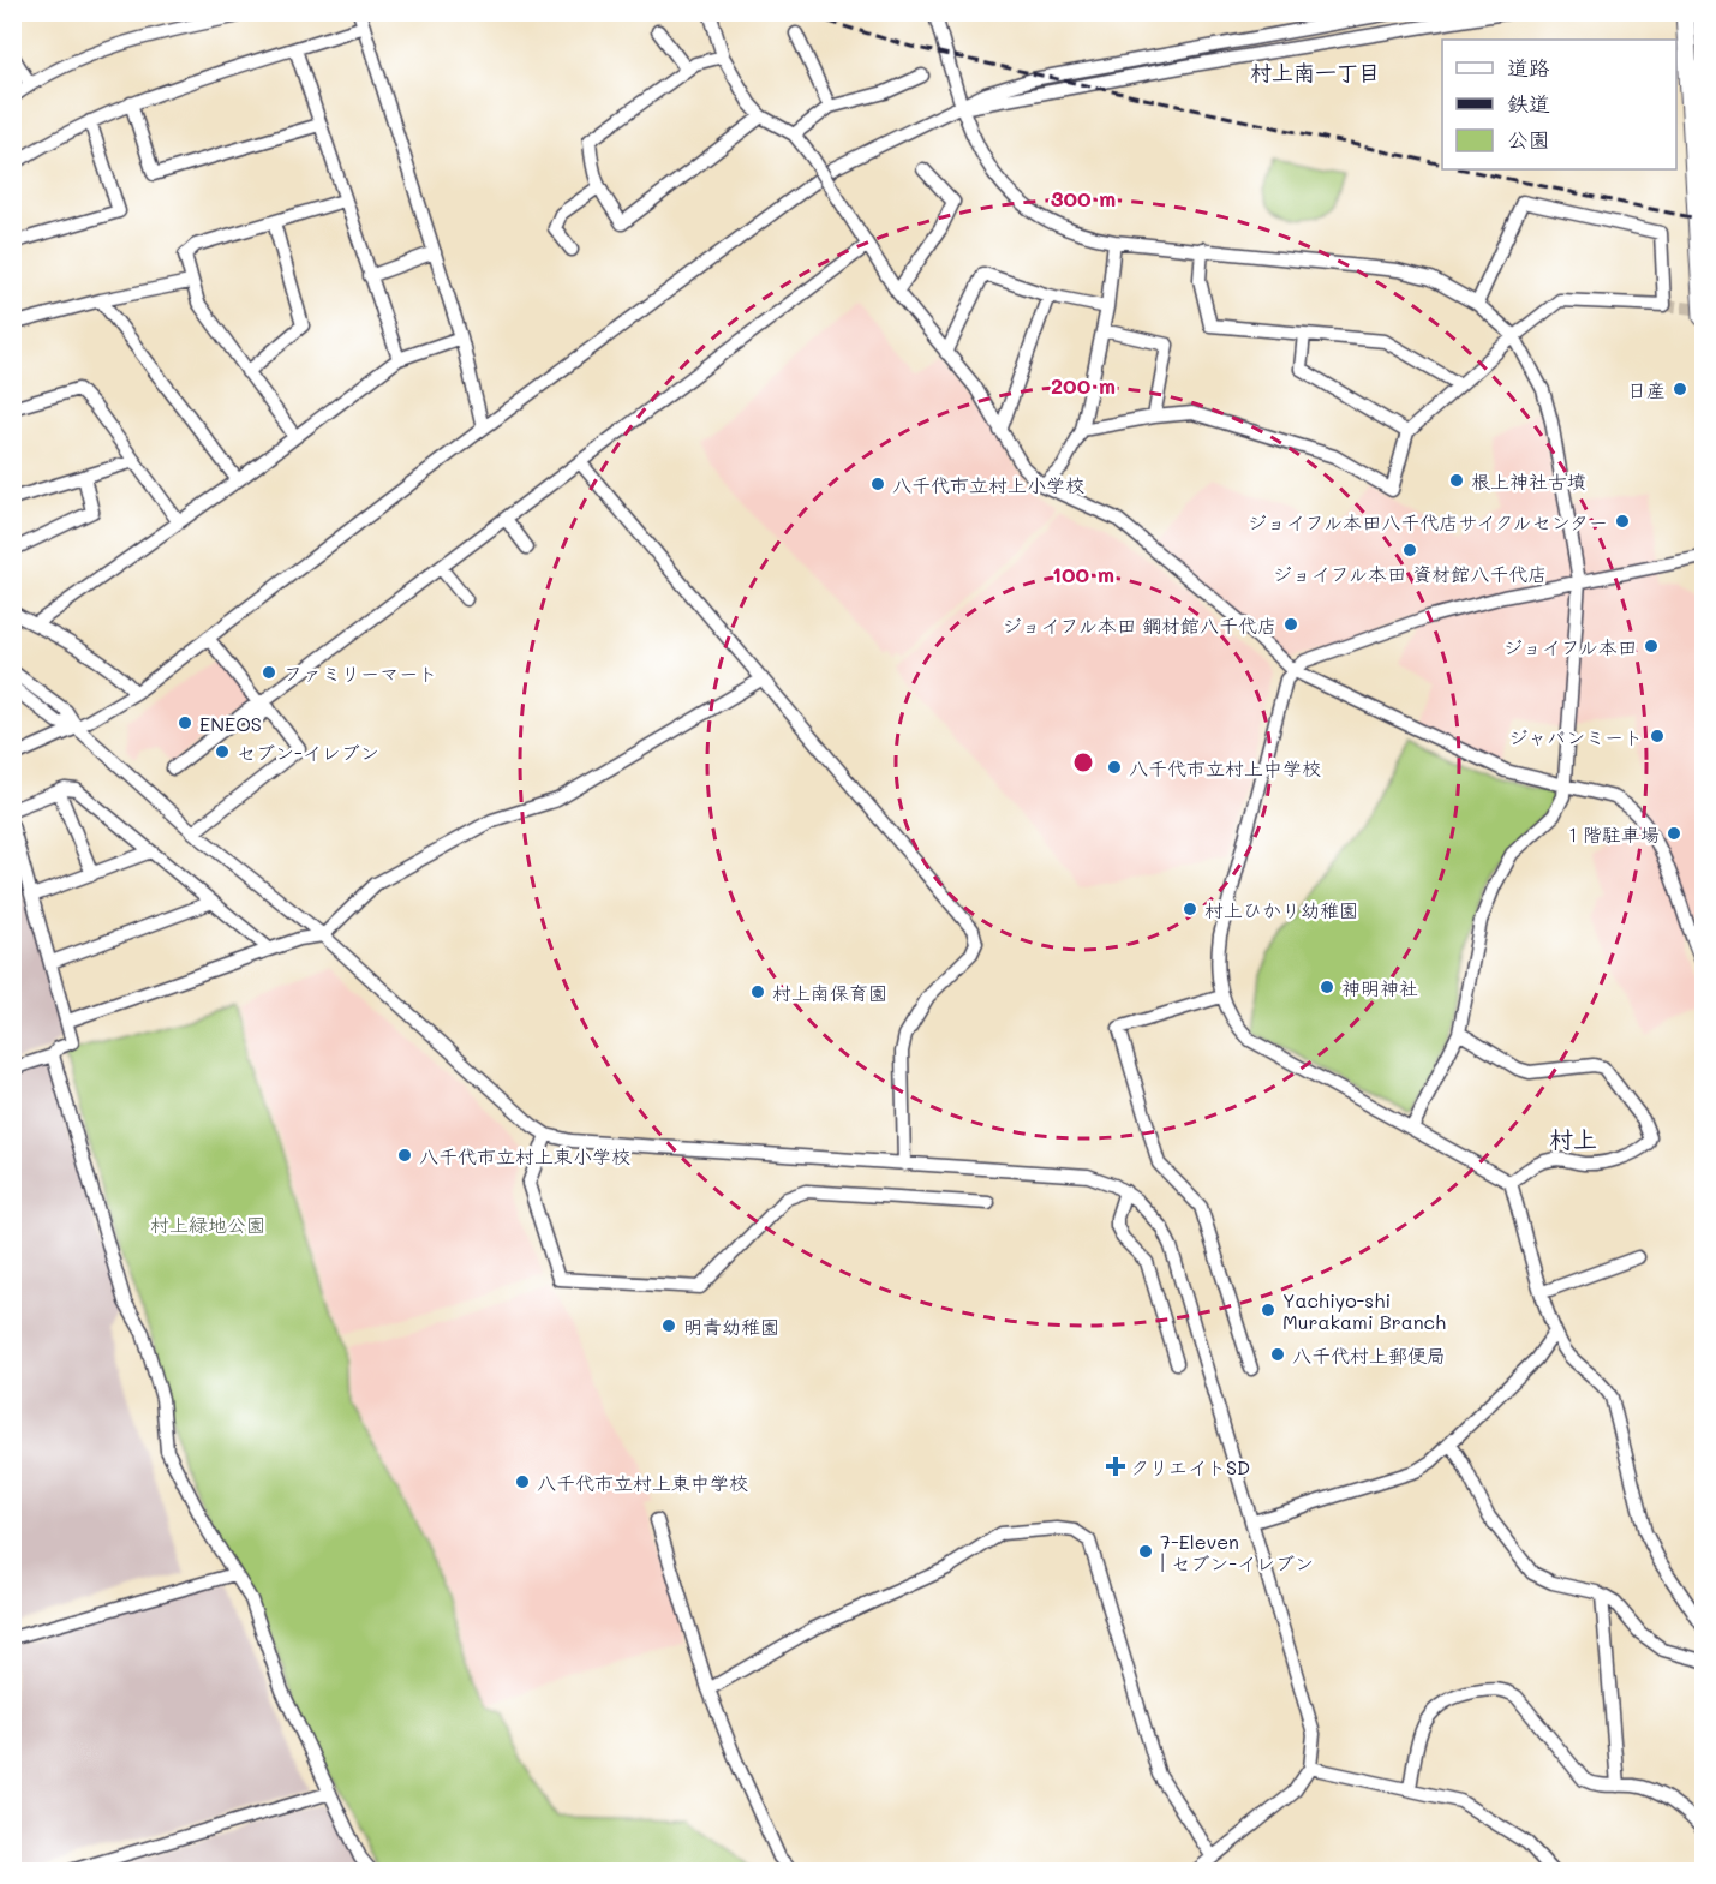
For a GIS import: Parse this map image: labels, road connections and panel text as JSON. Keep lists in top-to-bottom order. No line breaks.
{"districts":["村上南一丁目","村上"],"parks":["村上緑地公園"],"places":{"other":["日産","根上神社古墳","八千代市立村上小学校","ジョイフル本田八千代店サイクルセンター","ジョイフル本田 資材館八千代店","ジョイフル本田 鋼材館八千代店","ジョイフル本田","ファミリーマート","ENEOS","ジャパンミート","セブン-イレブン","八千代市立村上中学校","１階駐車場","村上ひかり幼稚園","神明神社","村上南保育園","八千代市立村上東小学校","Yachiyo-shi Murakami Branch","明青幼稚園","八千代村上郵便局","八千代市立村上東中学校","7-Eleven | セブン-イレブン"],"health":["クリエイトSD"]},"legend":["道路","鉄道","公園"],"rings":["300 m","200 m","100 m"]}
